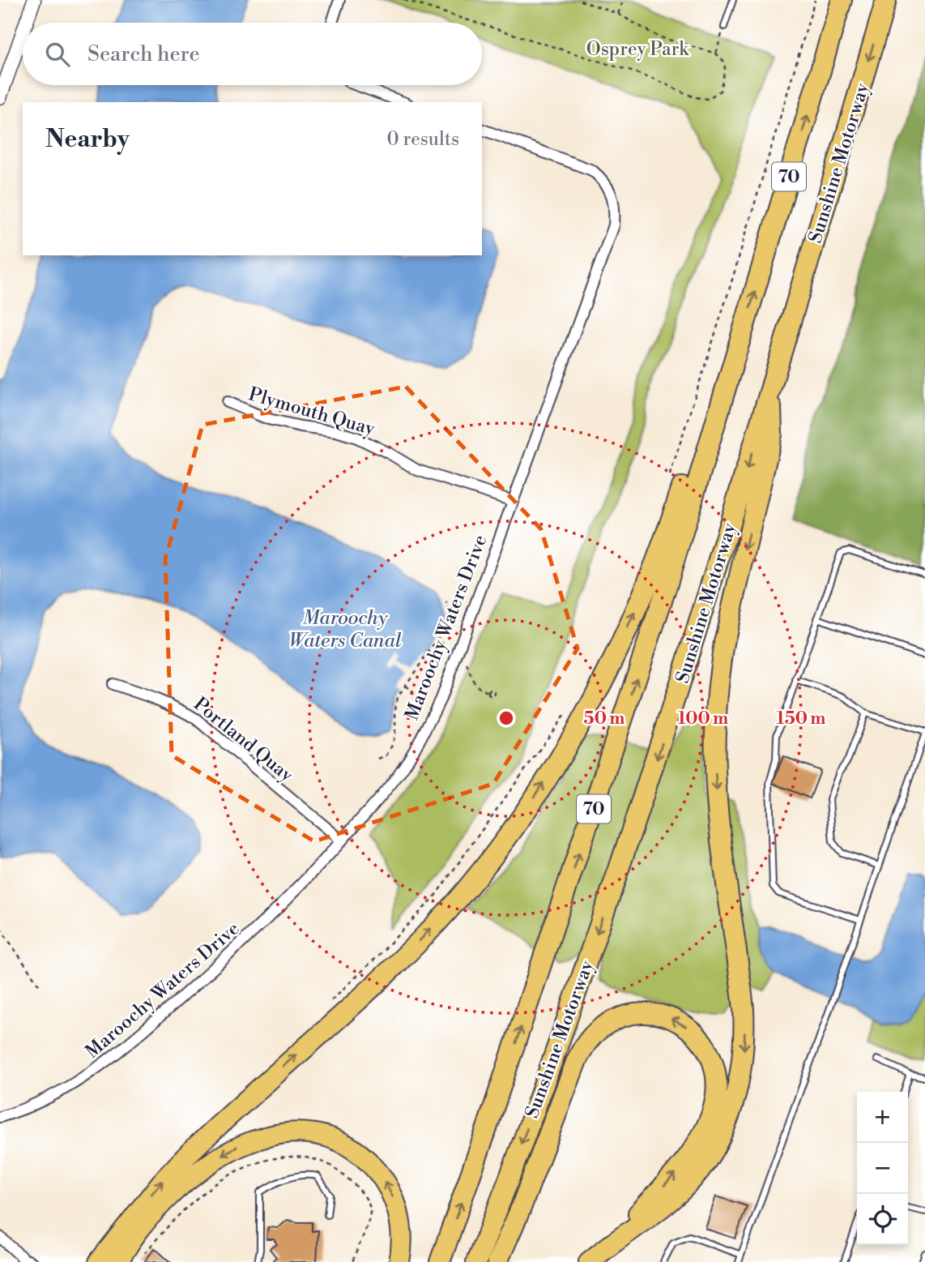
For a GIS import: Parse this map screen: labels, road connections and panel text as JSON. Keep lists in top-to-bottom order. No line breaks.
{"streets":{"highway":["Sunshine Motorway","70"],"street":["Plymouth Quay","Maroochy Waters Drive","Portland Quay"]},"crossings":[["Plymouth Quay","Maroochy Waters Drive"],["Maroochy Waters Drive","Portland Quay"]],"water":["Maroochy Waters Canal"],"parks":["Osprey Park"],"page":{"search":"Search here","heading":["Nearby","0 results"],"map_buttons":["+","−"]},"rings":["50 m","100 m","150 m"]}
